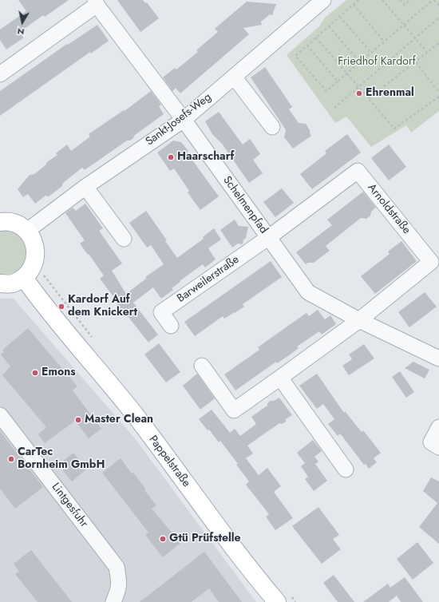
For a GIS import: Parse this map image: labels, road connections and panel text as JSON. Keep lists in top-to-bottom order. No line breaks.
{"streets":{"main road":["Pappelstraße"],"street":["Sankt-Josefs-Weg","Schelmenpfad","Arnoldstraße","Barweilerstraße","Lintgesfuhr"]},"crossings":[["Sankt-Josefs-Weg","Schelmenpfad"],["Schelmenpfad","Arnoldstraße"],["Schelmenpfad","Barweilerstraße"],["Arnoldstraße","Barweilerstraße"]],"parks":["Friedhof Kardorf"],"places":["Ehrenmal","Haarscharf","Kardorf Auf dem Knickert","Emons","Master Clean","CarTec Bornheim GmbH","Gtü Prüfstelle"],"north":"bottom"}
